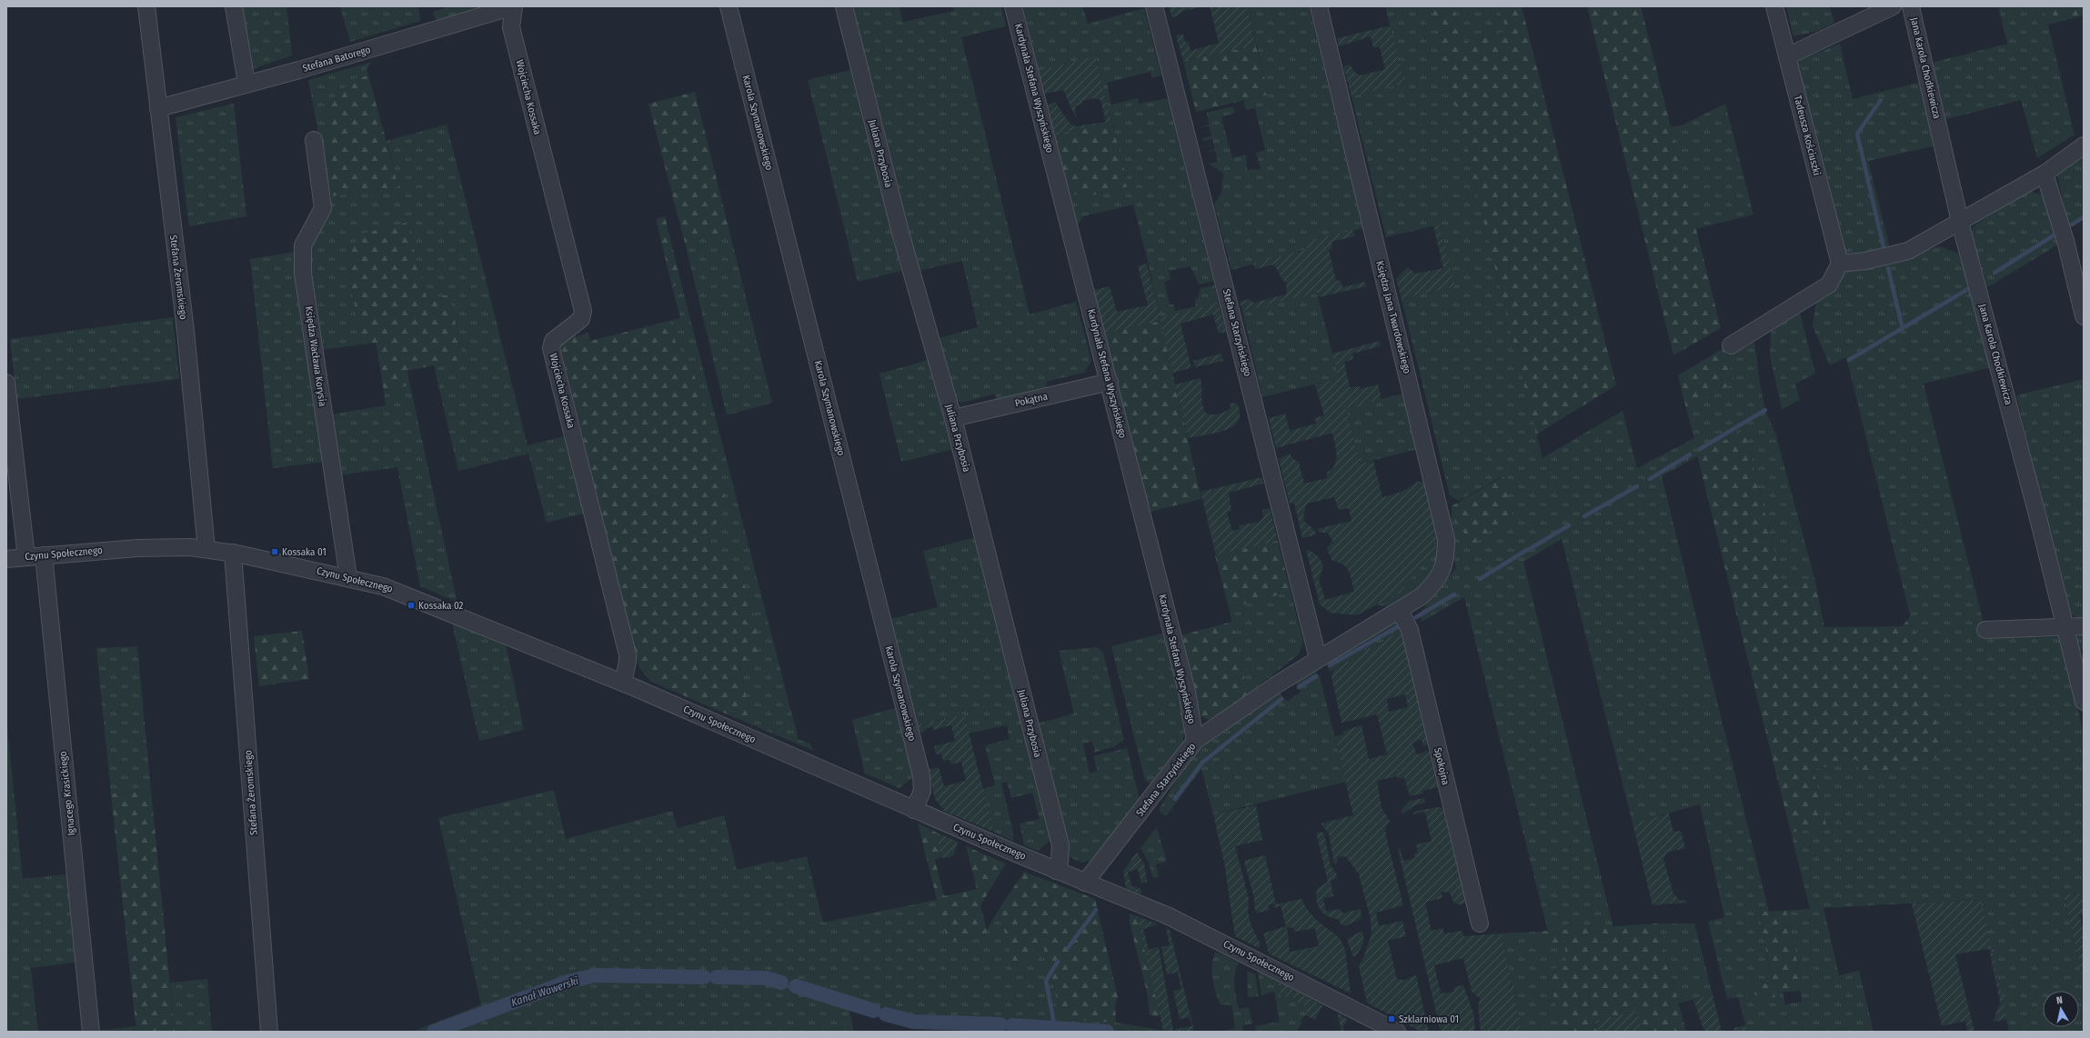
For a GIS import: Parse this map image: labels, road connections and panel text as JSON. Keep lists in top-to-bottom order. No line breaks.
{"streets":{"street":["Stefana Batorego","Jana Karola Chodkiewicza","Kardynała Stefana Wyszyńskiego","Wojciecha Kossaka","Karola Szymanowskiego","Tadeusza Kościuszki","Juliana Przybosia","Stefana Żeromskiego","Księdza Jana Twardowskiego","Stefana Starzyńskiego","Księdza Wacława Korysia","Pokątna","Czynu Społecznego","Spokojna","Ignacego Krasickiego"]},"crossings":[["Stefana Batorego","Wojciecha Kossaka"],["Stefana Batorego","Stefana Żeromskiego"],["Kardynała Stefana Wyszyńskiego","Stefana Starzyńskiego"],["Kardynała Stefana Wyszyńskiego","Pokątna"],["Wojciecha Kossaka","Czynu Społecznego"],["Karola Szymanowskiego","Czynu Społecznego"],["Juliana Przybosia","Pokątna"],["Juliana Przybosia","Czynu Społecznego"],["Stefana Żeromskiego","Czynu Społecznego"],["Księdza Jana Twardowskiego","Stefana Starzyńskiego"],["Księdza Jana Twardowskiego","Spokojna"],["Stefana Starzyńskiego","Czynu Społecznego"],["Stefana Starzyńskiego","Spokojna"],["Księdza Wacława Korysia","Czynu Społecznego"],["Czynu Społecznego","Ignacego Krasickiego"]],"water":["Kanał Wawerski"],"places":{"transit":["Kossaka 01","Kossaka 02","Szklarniowa 01"]},"north":"top"}
